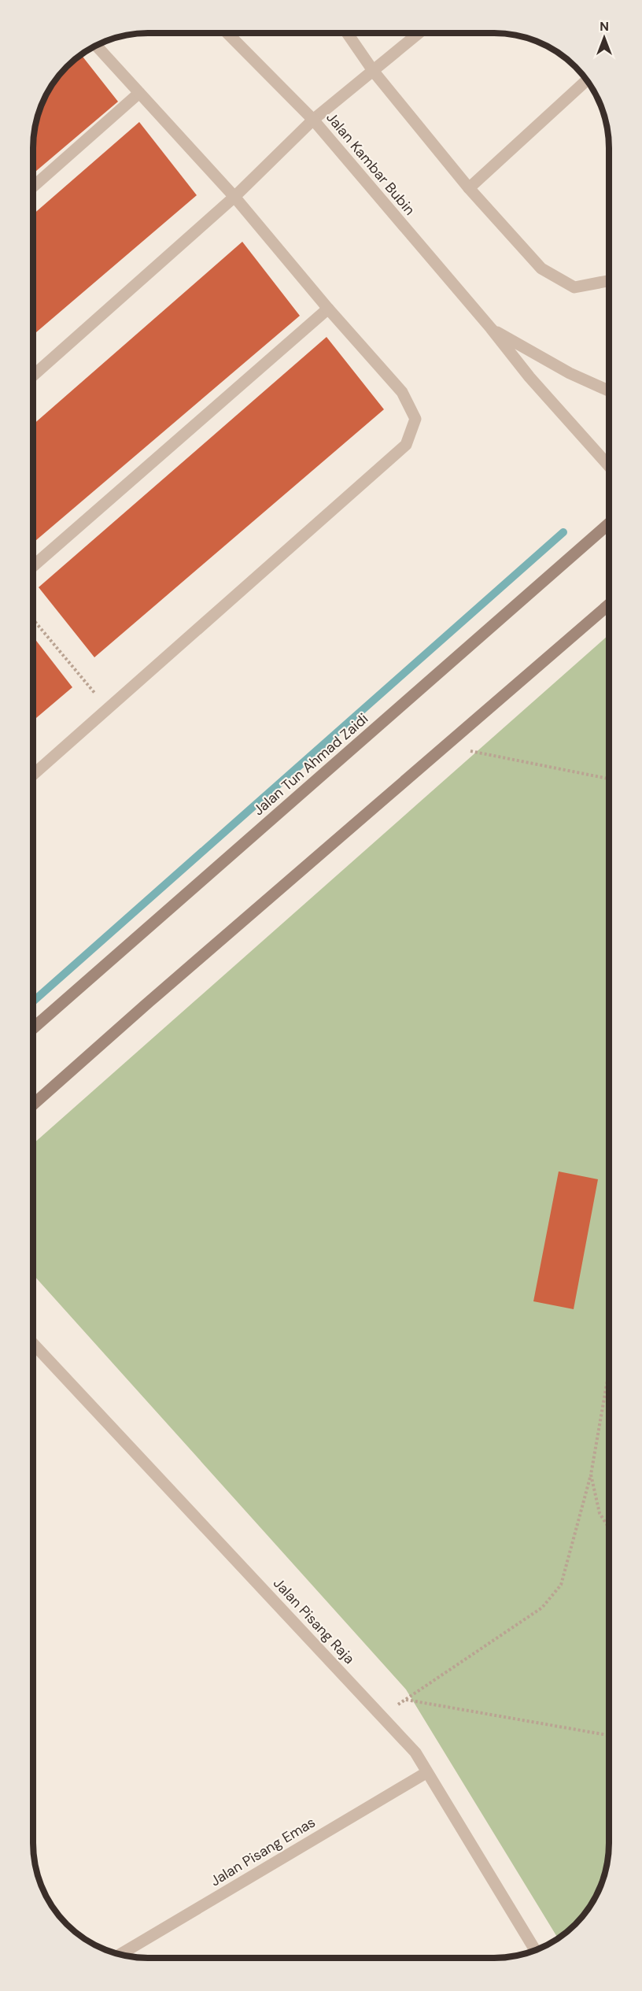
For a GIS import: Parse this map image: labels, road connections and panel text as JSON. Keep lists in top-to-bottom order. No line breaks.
{"streets":{"main road":["Jalan Tun Ahmad Zaidi"],"street":["Jalan Kambar Bubin","Jalan Pisang Raja","Jalan Pisang Emas"]},"crossings":[["Jalan Pisang Raja","Jalan Pisang Emas"]],"north":"top"}
